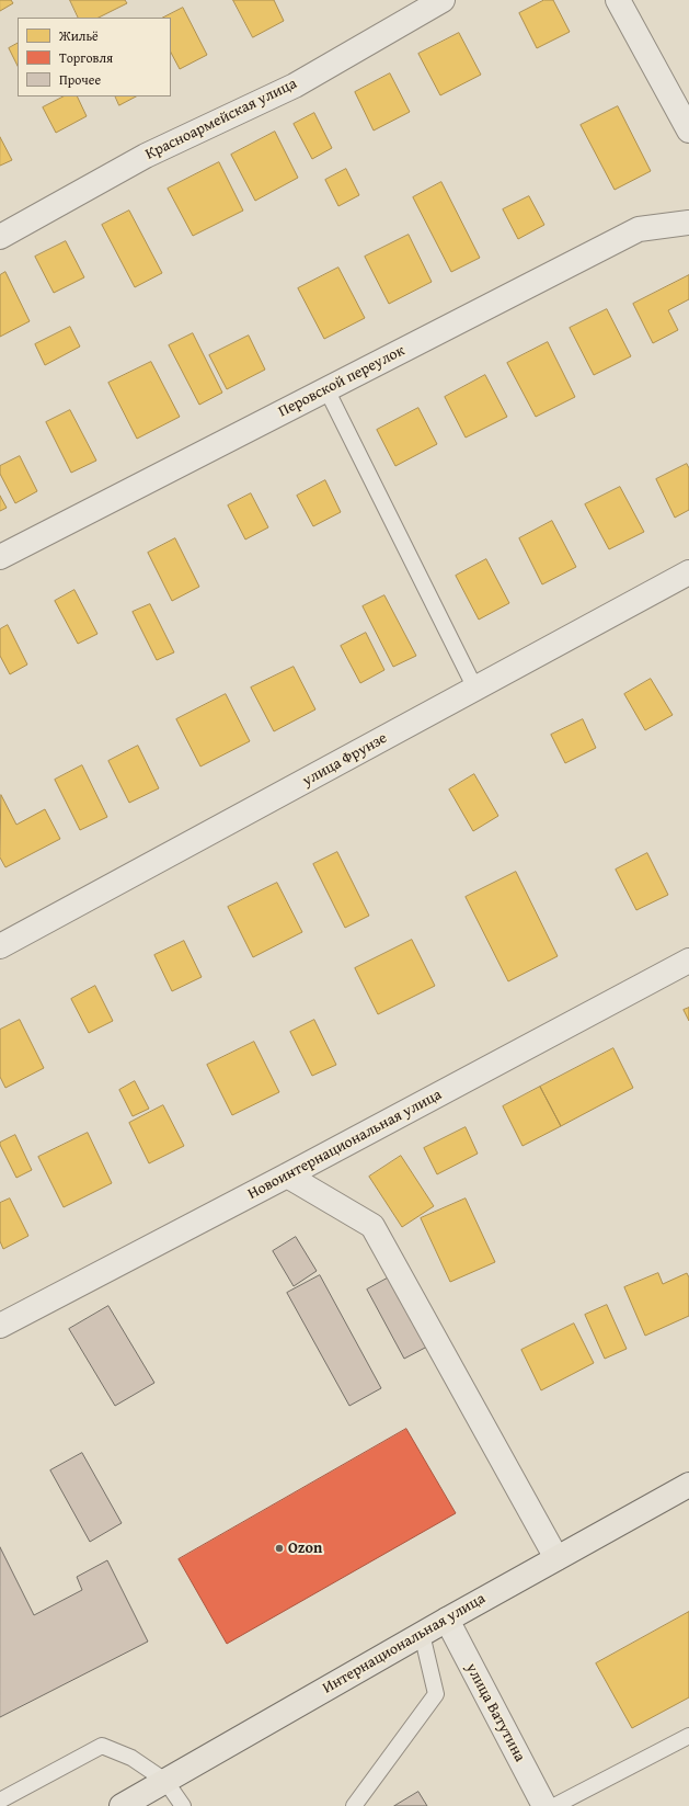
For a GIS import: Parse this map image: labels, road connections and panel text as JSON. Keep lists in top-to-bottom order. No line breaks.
{"streets":{"main road":["Интернациональная улица"],"street":["Красноармейская улица","Перовской переулок","улица Фрунзе","Новоинтернациональная улица","улица Ватутина"]},"crossings":[["Интернациональная улица","улица Ватутина"]],"places":["Ozon"],"legend":["Жильё","Торговля","Прочее"]}
